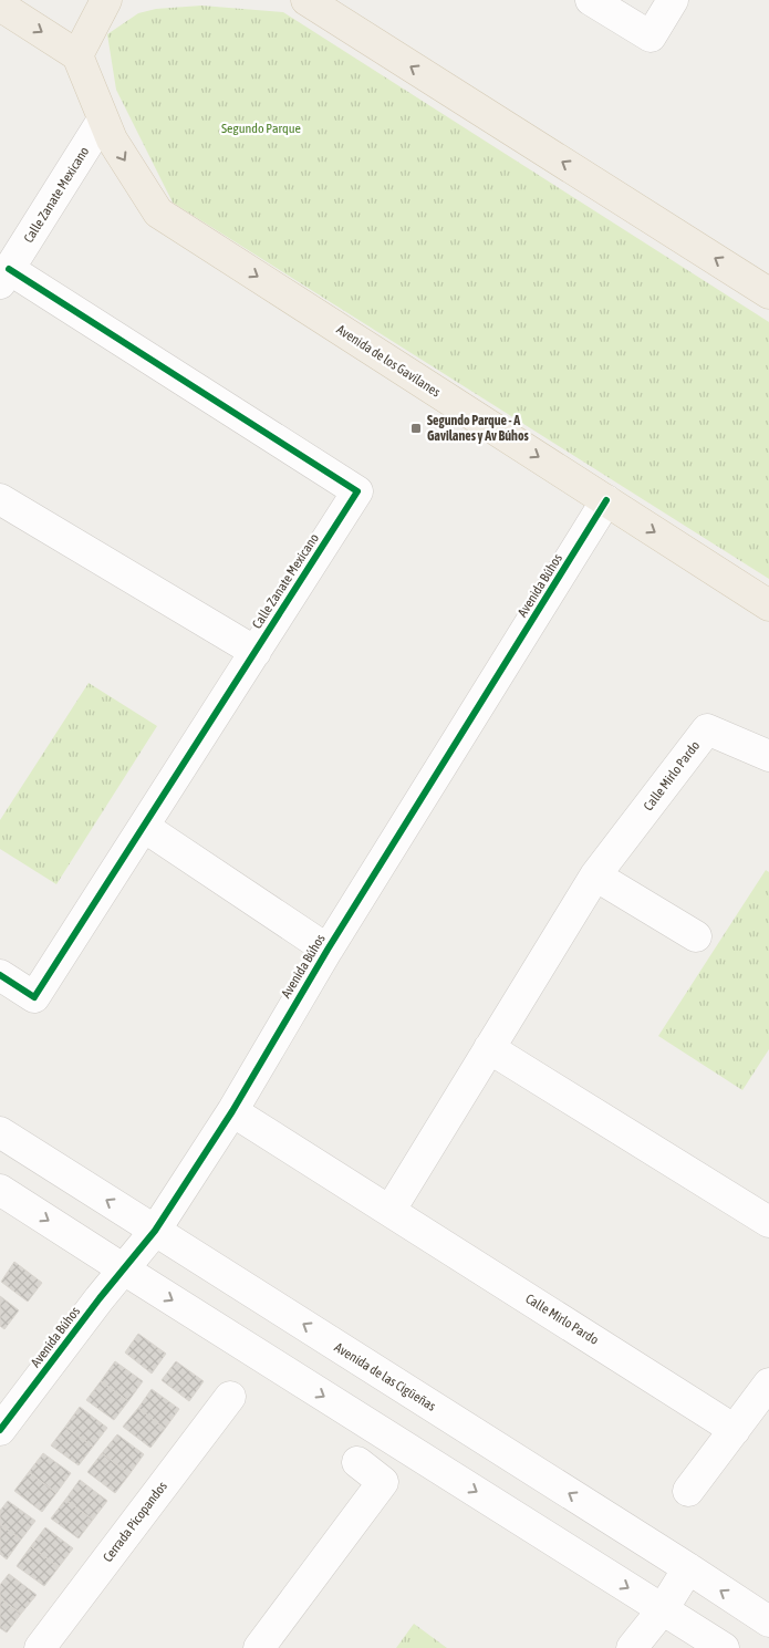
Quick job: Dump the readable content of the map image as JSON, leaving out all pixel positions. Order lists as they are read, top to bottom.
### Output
{
  "streets": {
    "main road": ["Avenida de los Gavilanes"],
    "street": [
      "Calle Zanate Mexicano",
      "Avenida Búhos",
      "Calle Mirlo Pardo",
      "Avenida de las Cigüeñas",
      "Cerrada Picopandos"
    ]
  },
  "crossings": [
    ["Calle Zanate Mexicano", "Avenida de los Gavilanes"],
    ["Avenida de los Gavilanes", "Avenida Búhos"],
    ["Avenida Búhos", "Calle Mirlo Pardo"],
    ["Avenida Búhos", "Avenida de las Cigüeñas"]
  ],
  "parks": ["Segundo Parque"],
  "places": {
    "transit": ["Segundo Parque - A Gavilanes y Av Búhos"]
  }
}
